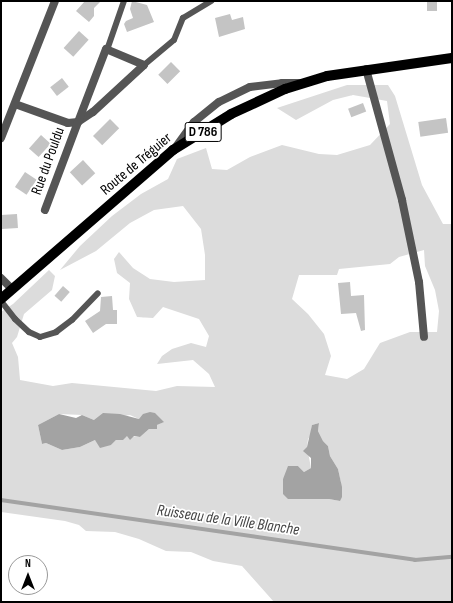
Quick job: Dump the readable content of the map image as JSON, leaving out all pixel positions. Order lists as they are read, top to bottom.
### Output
{
  "streets": {
    "main road": ["D 786", "Route de Tréguier"],
    "street": ["Rue du Pouldu"]
  },
  "water": ["Ruisseau de la Ville Blanche"],
  "north": "top"
}
